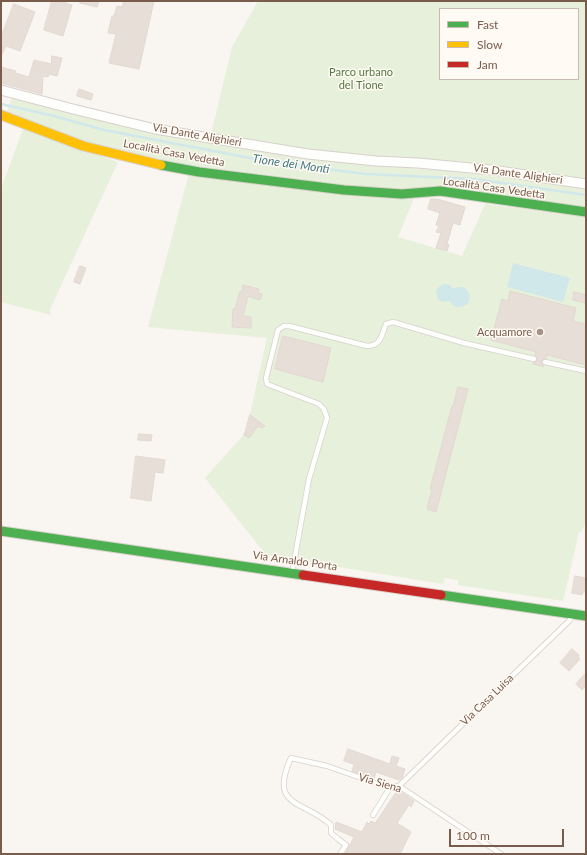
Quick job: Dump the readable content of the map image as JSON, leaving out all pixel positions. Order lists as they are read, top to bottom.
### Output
{
  "streets": {
    "street": ["Via Dante Alighieri", "Località Casa Vedetta", "Via Arnaldo Porta"],
    "lane": ["Via Casa Luisa", "Via Siena"]
  },
  "crossings": [
    ["Via Arnaldo Porta", "Via Casa Luisa"],
    ["Via Casa Luisa", "Via Siena"]
  ],
  "water": ["Tione dei Monti"],
  "parks": ["Parco urbano del Tione"],
  "places": ["Acquamore"],
  "legend": ["Fast", "Slow", "Jam"],
  "scale_bar": "100 m"
}
